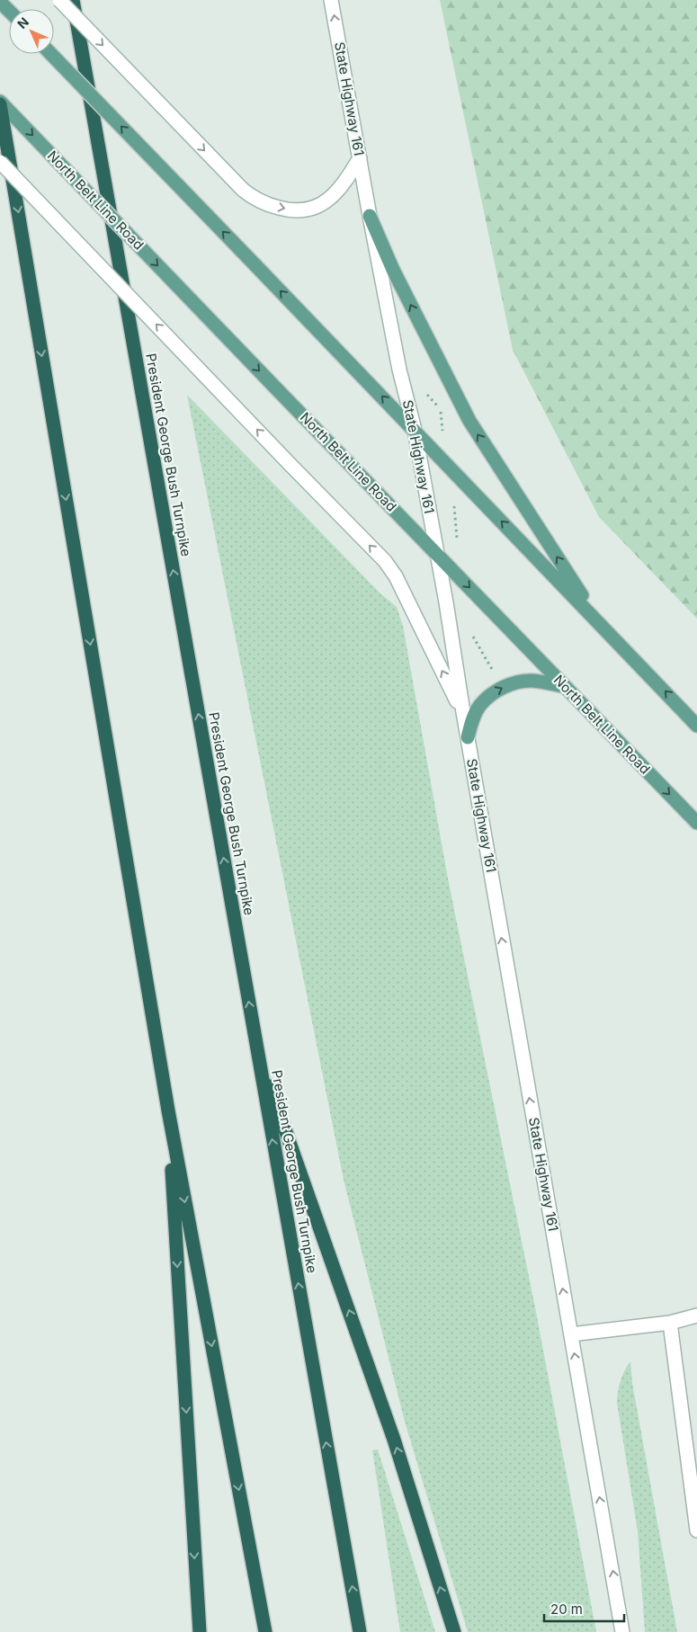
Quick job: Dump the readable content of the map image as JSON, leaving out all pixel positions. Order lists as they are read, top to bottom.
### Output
{
  "streets": {
    "highway": ["President George Bush Turnpike"],
    "main road": ["State Highway 161", "North Belt Line Road"]
  },
  "crossings": [
    ["State Highway 161", "North Belt Line Road"]
  ],
  "one_way": ["State Highway 161"],
  "scale_bar": "20 m",
  "north": "top left"
}
